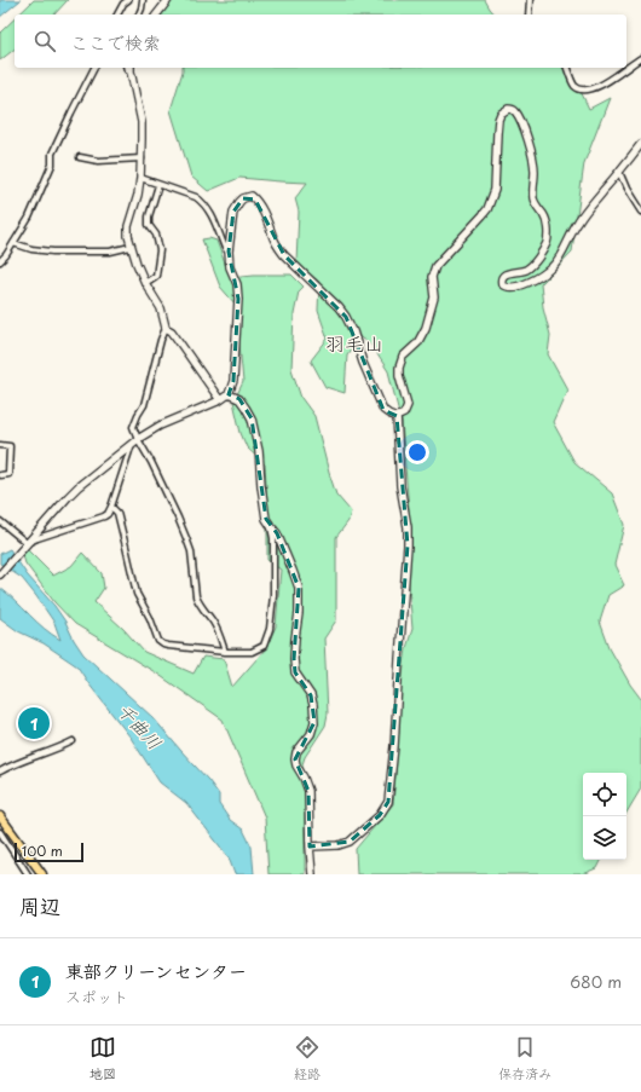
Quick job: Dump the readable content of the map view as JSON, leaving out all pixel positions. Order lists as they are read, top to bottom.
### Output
{
  "districts": ["羽毛山"],
  "water": ["千曲川"],
  "scale_bar": "100 m",
  "page": {
    "search": "ここで検索",
    "pins": "1",
    "scale": "100 m",
    "heading": "周辺",
    "list": [
      {
        "mark": "1",
        "name": "東部クリーンセンター",
        "note": "スポット",
        "value": "680 m"
      }
    ],
    "nav": ["地図", "経路", "保存済み"]
  }
}
